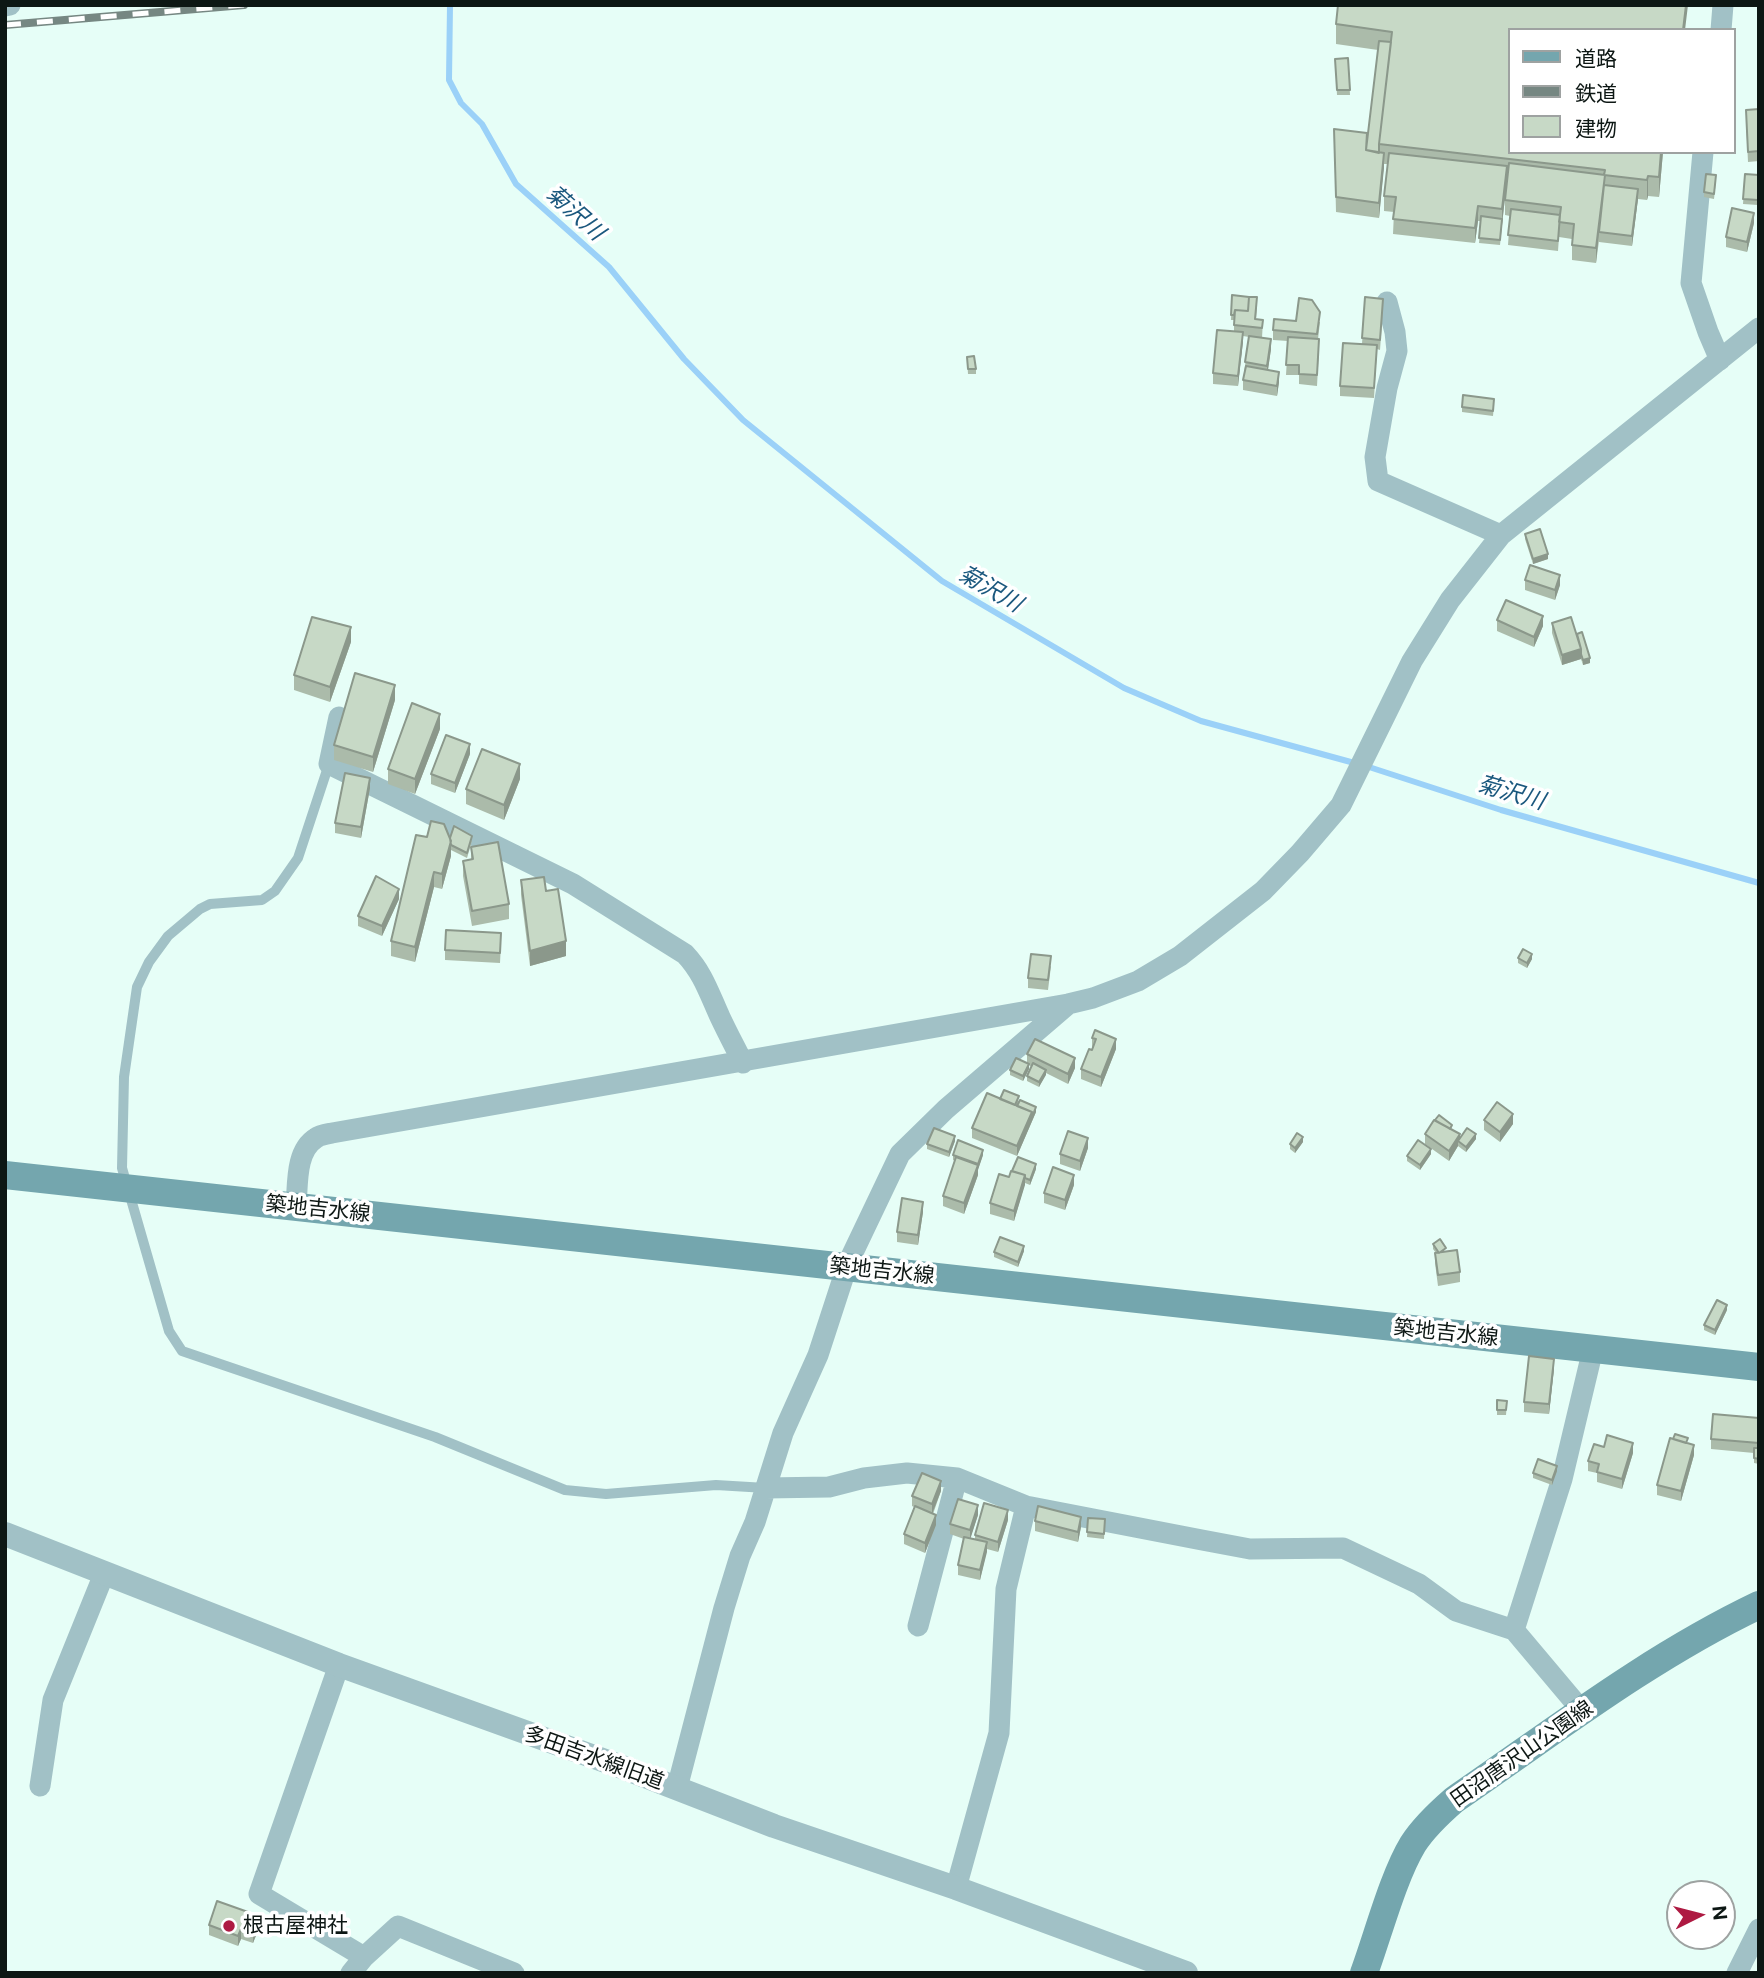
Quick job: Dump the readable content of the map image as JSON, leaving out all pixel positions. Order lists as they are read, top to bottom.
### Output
{
  "streets": {
    "main road": ["築地吉水線", "田沼唐沢山公園線"],
    "street": ["多田吉水線旧道"]
  },
  "water": ["菊沢川"],
  "places": ["根古屋神社"],
  "legend": ["道路", "鉄道", "建物"],
  "north": "right"
}
